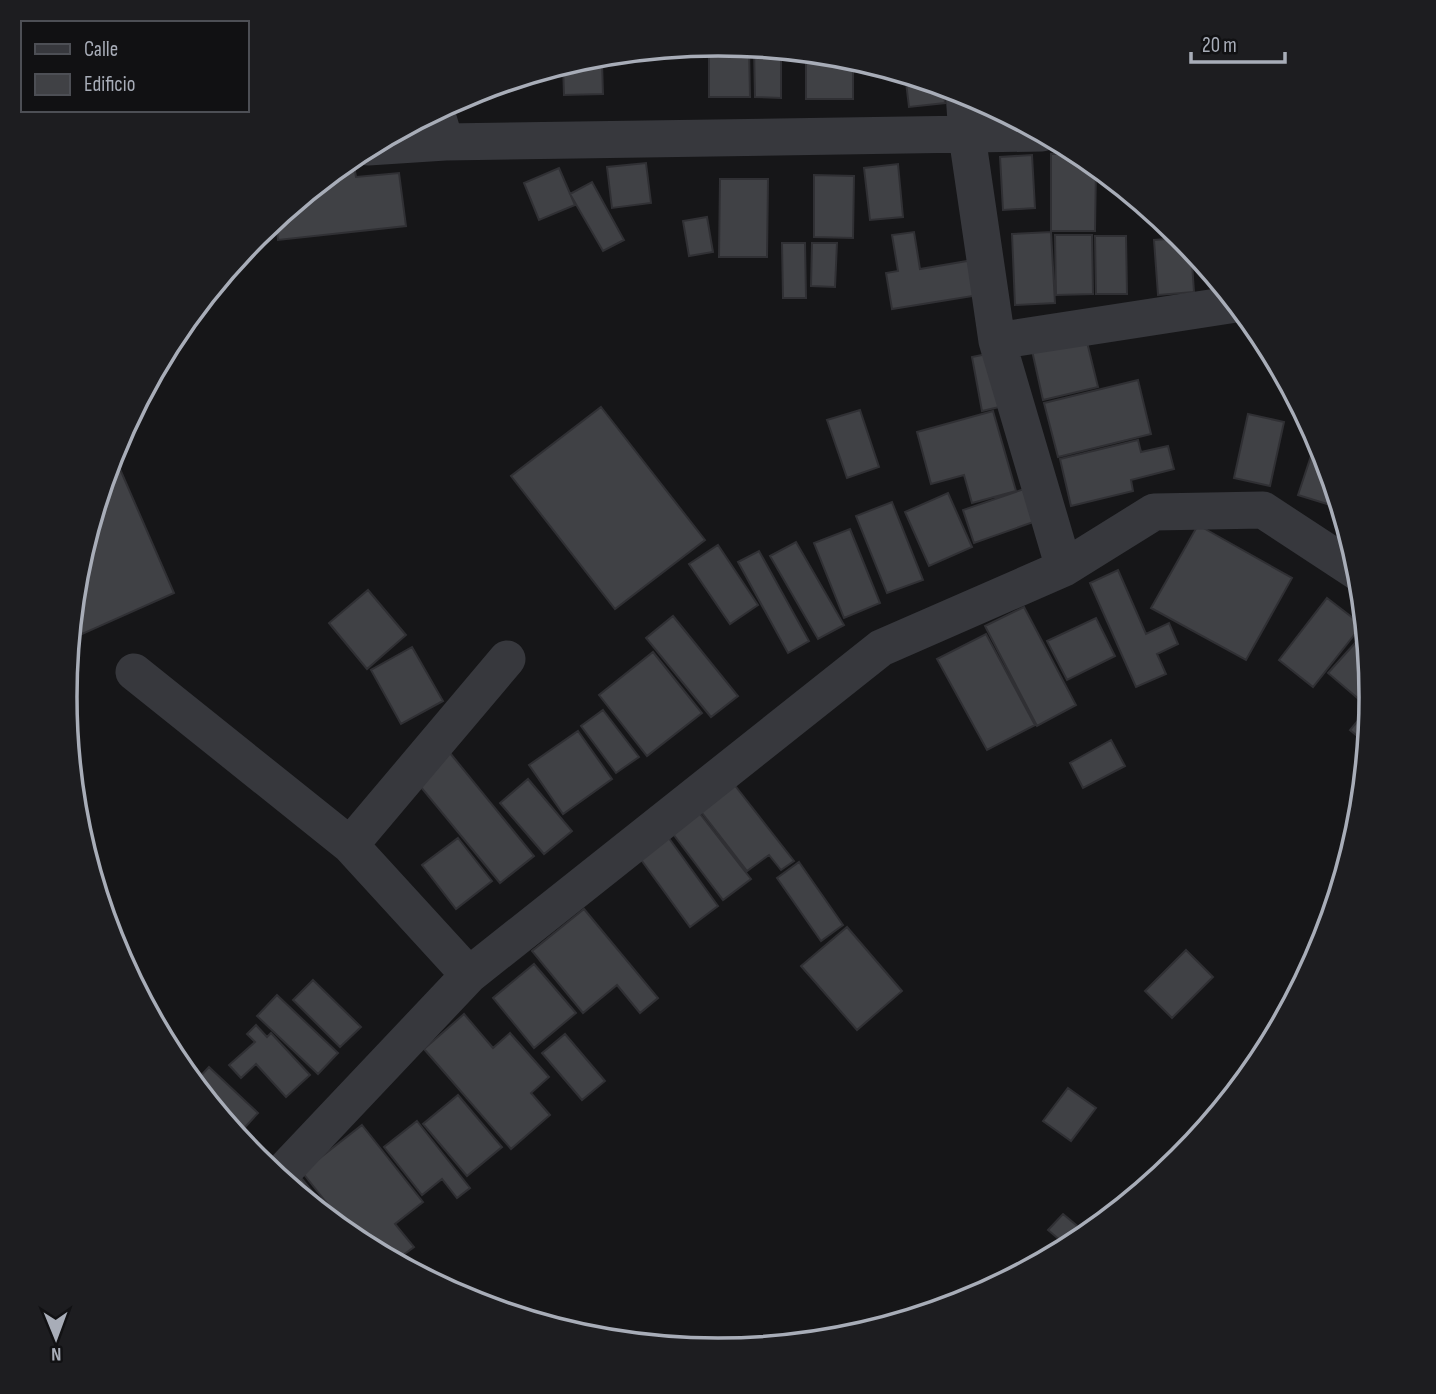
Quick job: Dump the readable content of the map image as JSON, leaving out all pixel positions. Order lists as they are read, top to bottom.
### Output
{
  "legend": ["Calle", "Edificio"],
  "scale_bar": "20 m",
  "north": "bottom"
}
